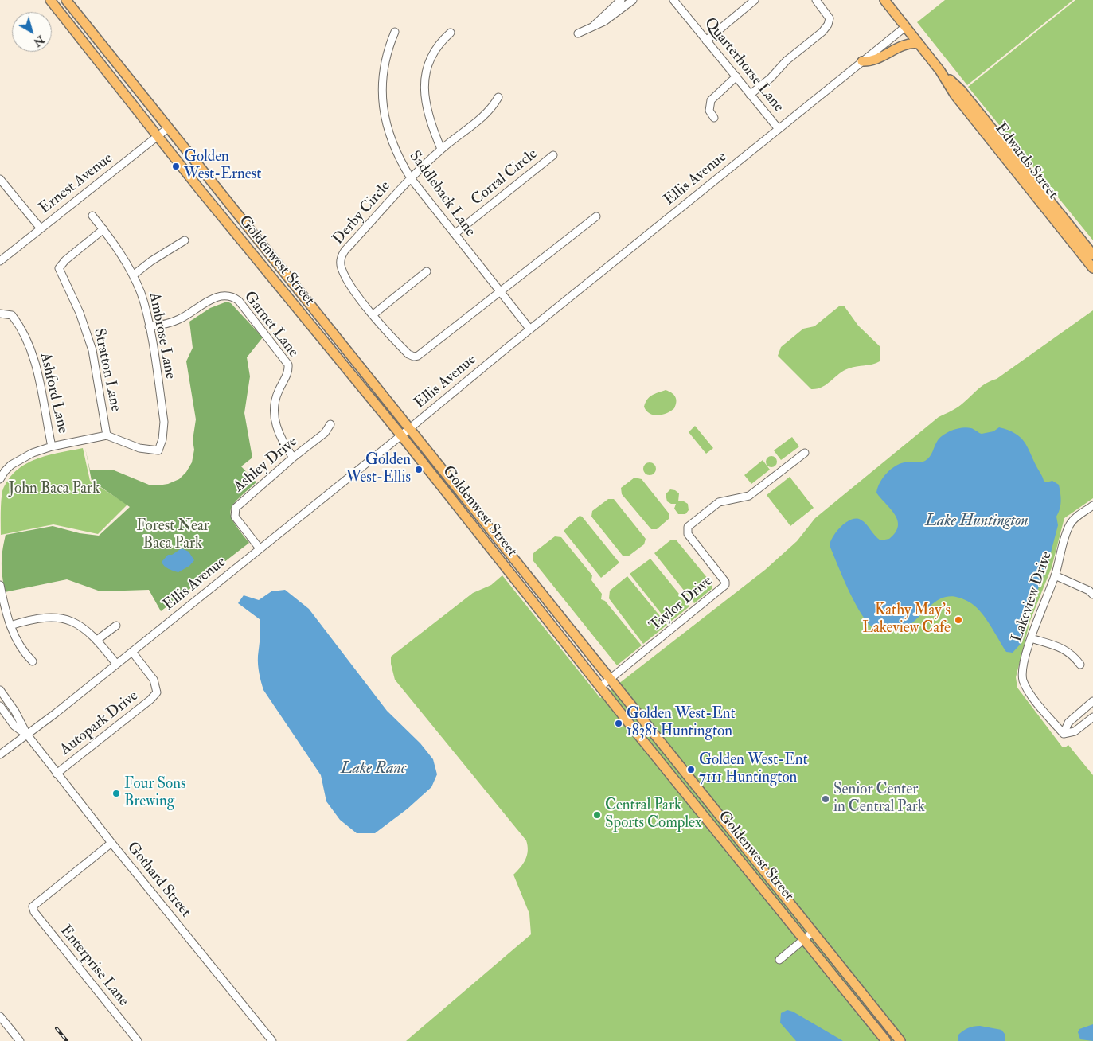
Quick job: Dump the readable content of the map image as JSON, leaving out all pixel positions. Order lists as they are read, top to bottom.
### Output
{
  "streets": {
    "main road": ["Edwards Street", "Goldenwest Street"],
    "street": [
      "Quarterhorse Lane",
      "Corral Circle",
      "Ellis Avenue",
      "Ernest Avenue",
      "Saddleback Lane",
      "Derby Circle",
      "Garnet Lane",
      "Ambrose Lane",
      "Stratton Lane",
      "Ashford Lane",
      "Ashley Drive",
      "Lakeview Drive",
      "Taylor Drive",
      "Autopark Drive",
      "Gothard Street",
      "Enterprise Lane"
    ]
  },
  "crossings": [
    ["Quarterhorse Lane", "Ellis Avenue"],
    ["Edwards Street", "Ellis Avenue"],
    ["Corral Circle", "Saddleback Lane"],
    ["Ellis Avenue", "Saddleback Lane"],
    ["Ellis Avenue", "Goldenwest Street"],
    ["Ellis Avenue", "Ashley Drive"],
    ["Ellis Avenue", "Autopark Drive"],
    ["Ellis Avenue", "Gothard Street"],
    ["Ernest Avenue", "Goldenwest Street"],
    ["Saddleback Lane", "Derby Circle"],
    ["Goldenwest Street", "Taylor Drive"],
    ["Garnet Lane", "Ambrose Lane"],
    ["Garnet Lane", "Ashley Drive"],
    ["Ambrose Lane", "Stratton Lane"],
    ["Autopark Drive", "Gothard Street"],
    ["Gothard Street", "Enterprise Lane"]
  ],
  "water": ["Lake Huntington", "Lake Ranc"],
  "parks": ["John Baca Park", "Forest Near Baca Park"],
  "places": [
    "Golden West-Ernest",
    "Golden West-Ellis",
    "Kathy May’s Lakeview Cafe",
    "Golden West-Ent 18381 Huntington",
    "Golden West-Ent 7111 Huntington",
    "Four Sons Brewing",
    "Senior Center in Central Park",
    "Central Park Sports Complex"
  ],
  "north": "bottom right"
}
